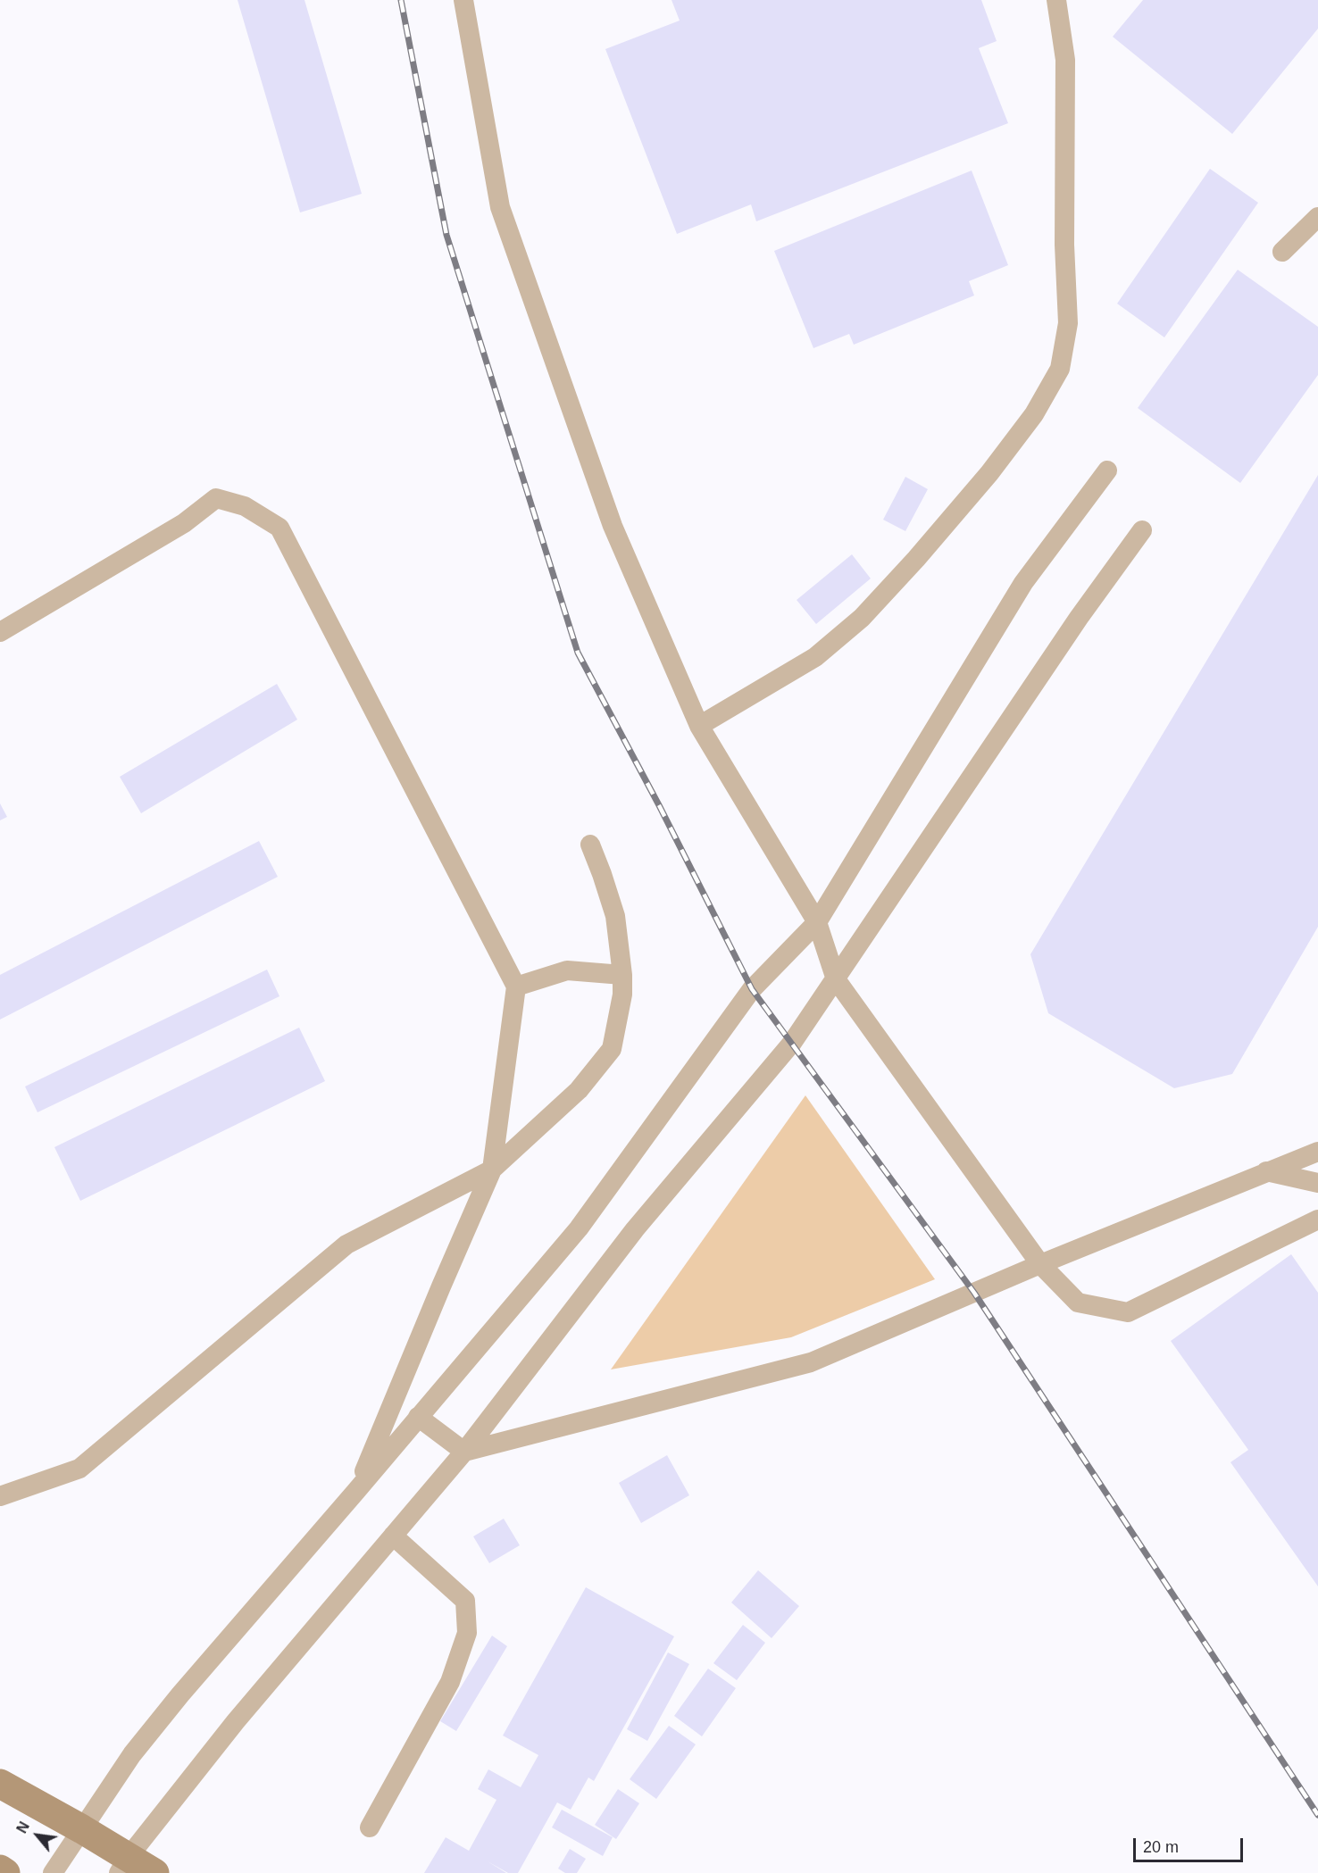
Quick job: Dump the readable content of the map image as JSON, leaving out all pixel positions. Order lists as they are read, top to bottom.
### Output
{
  "scale_bar": "20 m",
  "north": "top left"
}
